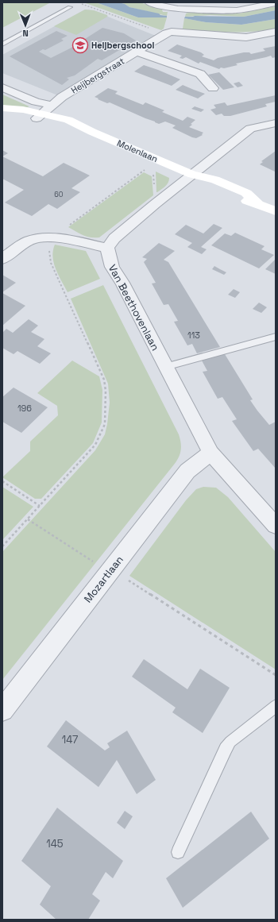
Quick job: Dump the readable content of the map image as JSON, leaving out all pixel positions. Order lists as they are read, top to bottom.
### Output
{
  "streets": {
    "main road": ["Molenlaan"],
    "street": ["Heijbergstraat", "Van Beethovenlaan", "Mozartlaan"]
  },
  "crossings": [
    ["Heijbergstraat", "Molenlaan"],
    ["Van Beethovenlaan", "Mozartlaan"]
  ],
  "places": {
    "school or university": ["Heijbergschool"]
  },
  "house_numbers": [
    "60",
    "113",
    "196",
    "147",
    "145"
  ],
  "north": "bottom"
}
